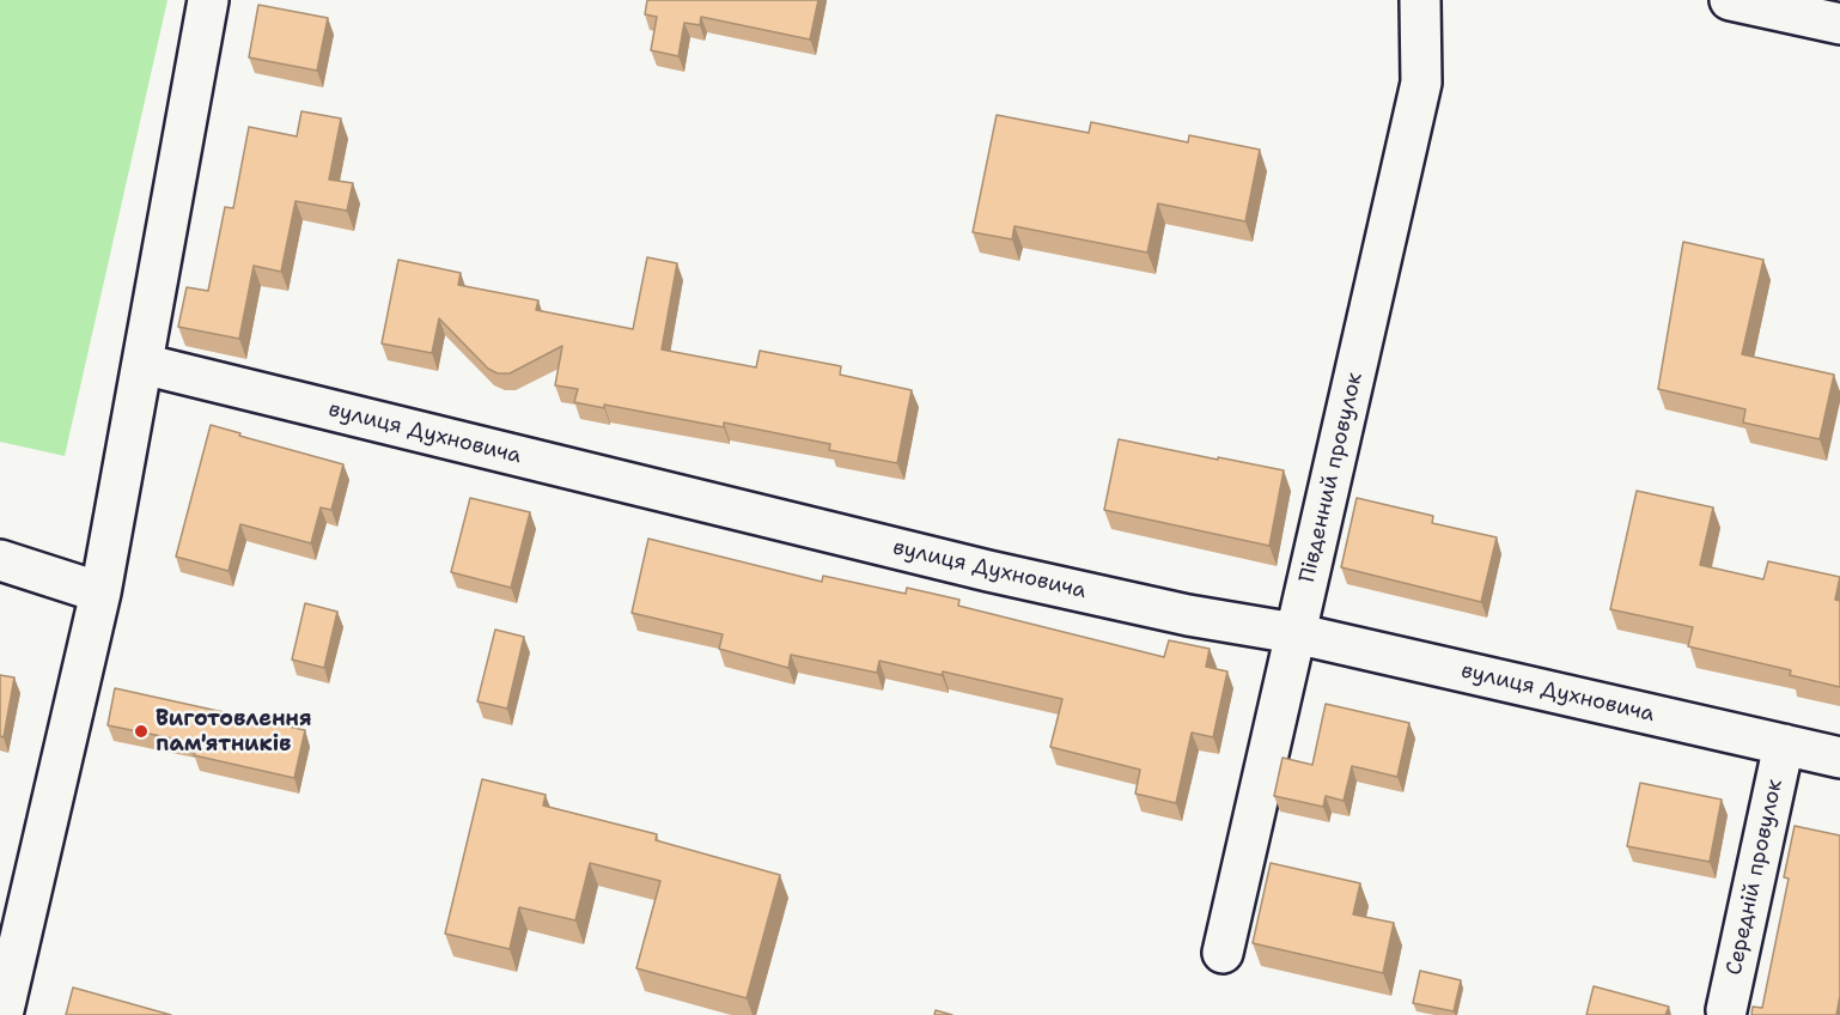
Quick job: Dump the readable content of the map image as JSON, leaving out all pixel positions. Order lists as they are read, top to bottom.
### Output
{
  "streets": {
    "street": ["вулиця Духновича", "Південний провулок", "Середній провулок"]
  },
  "crossings": [
    ["вулиця Духновича", "Південний провулок"],
    ["вулиця Духновича", "Середній провулок"]
  ],
  "places": ["Виготовлення пам'ятників"]
}
